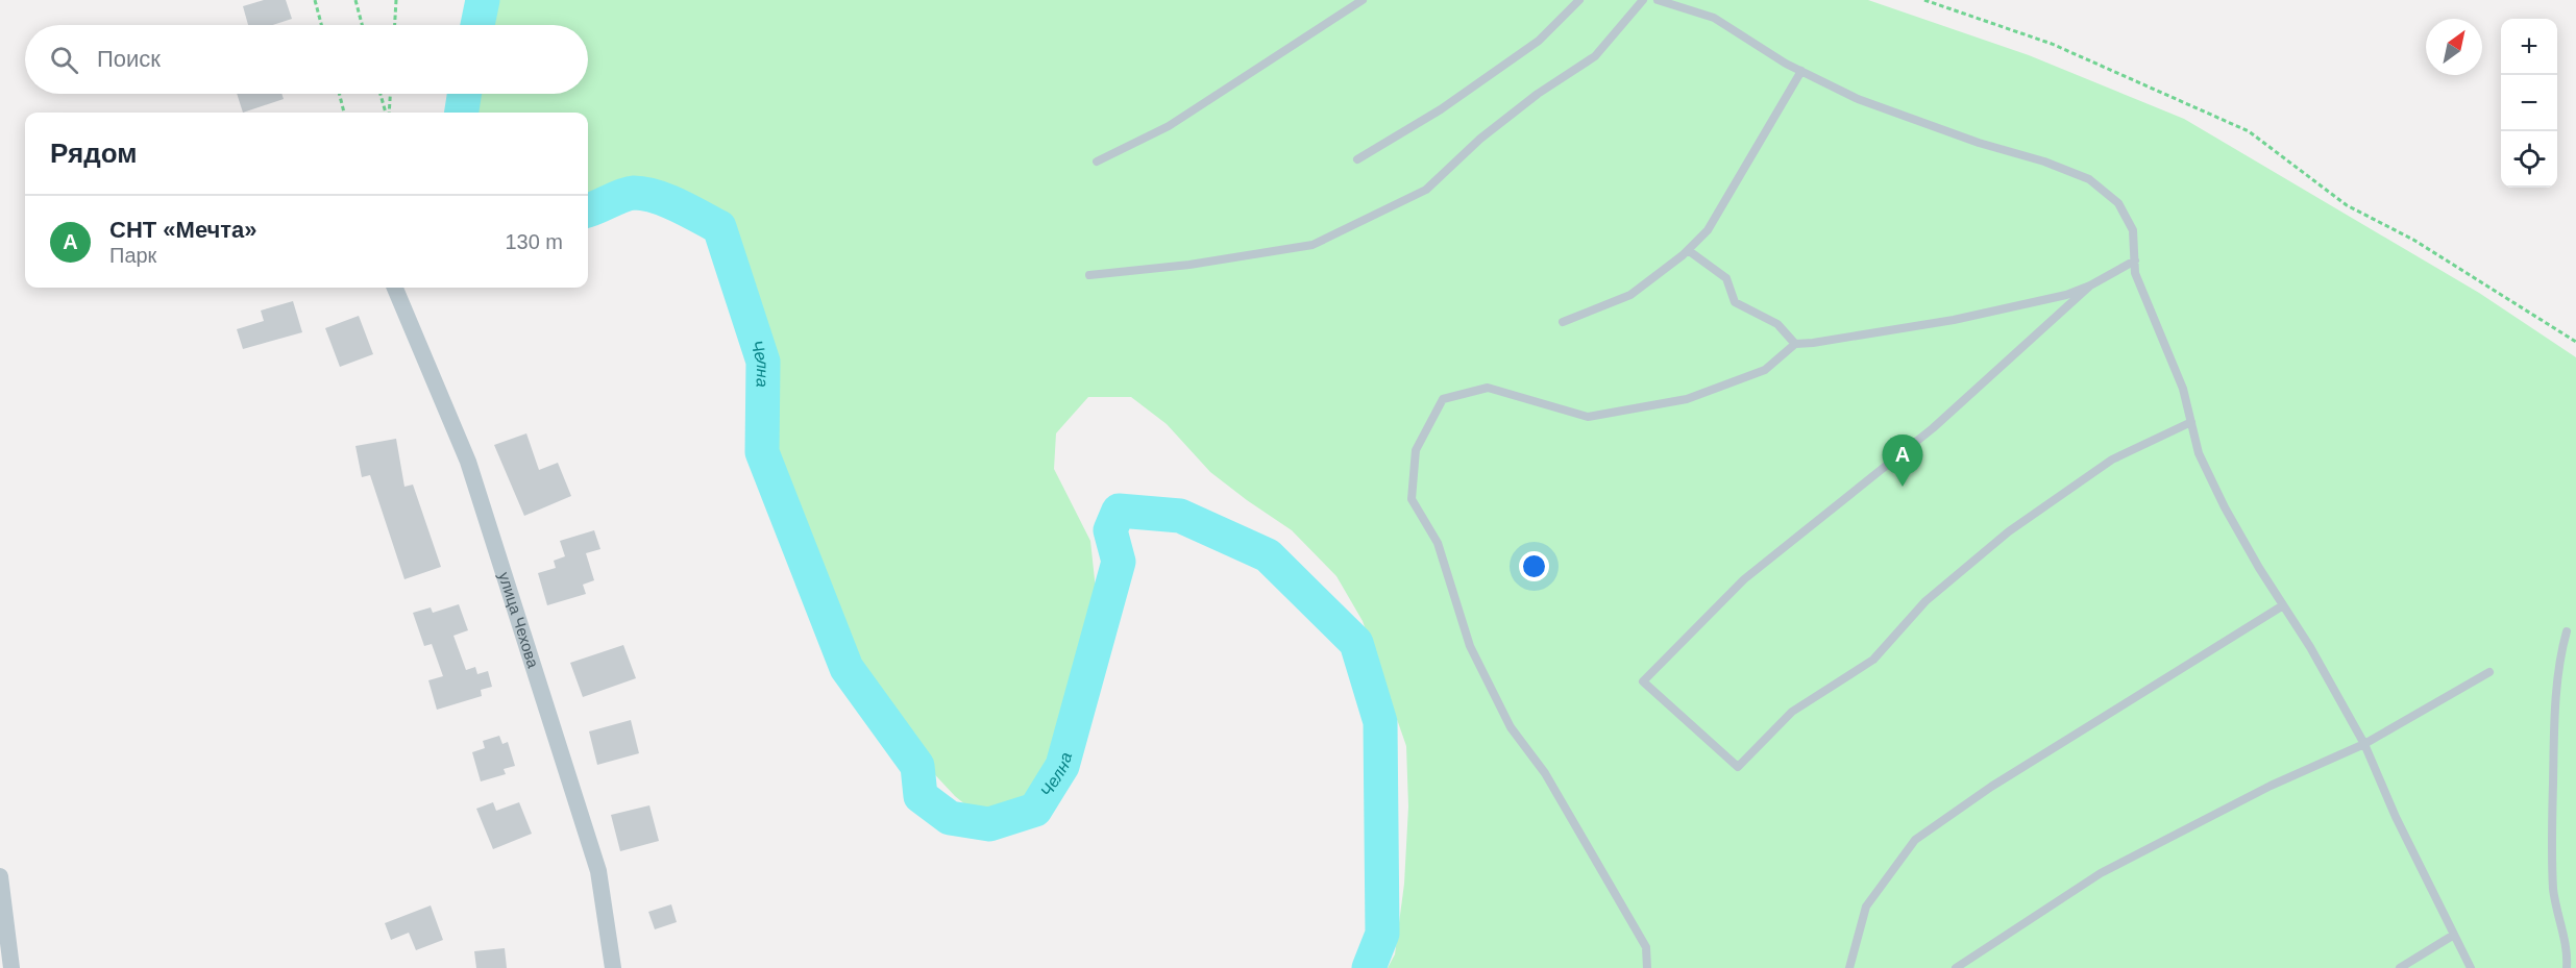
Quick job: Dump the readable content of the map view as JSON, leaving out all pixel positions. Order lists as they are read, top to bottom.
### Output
{
  "streets": {
    "street": ["улица Чехова"]
  },
  "water": ["Челна"],
  "north": "top right",
  "page": {
    "map_buttons": ["+", "−"],
    "search": "Поиск",
    "heading": "Рядом",
    "list": [
      {
        "mark": "A",
        "name": "СНТ «Мечта»",
        "note": "Парк",
        "value": "130 m"
      }
    ],
    "pins": "A"
  }
}
